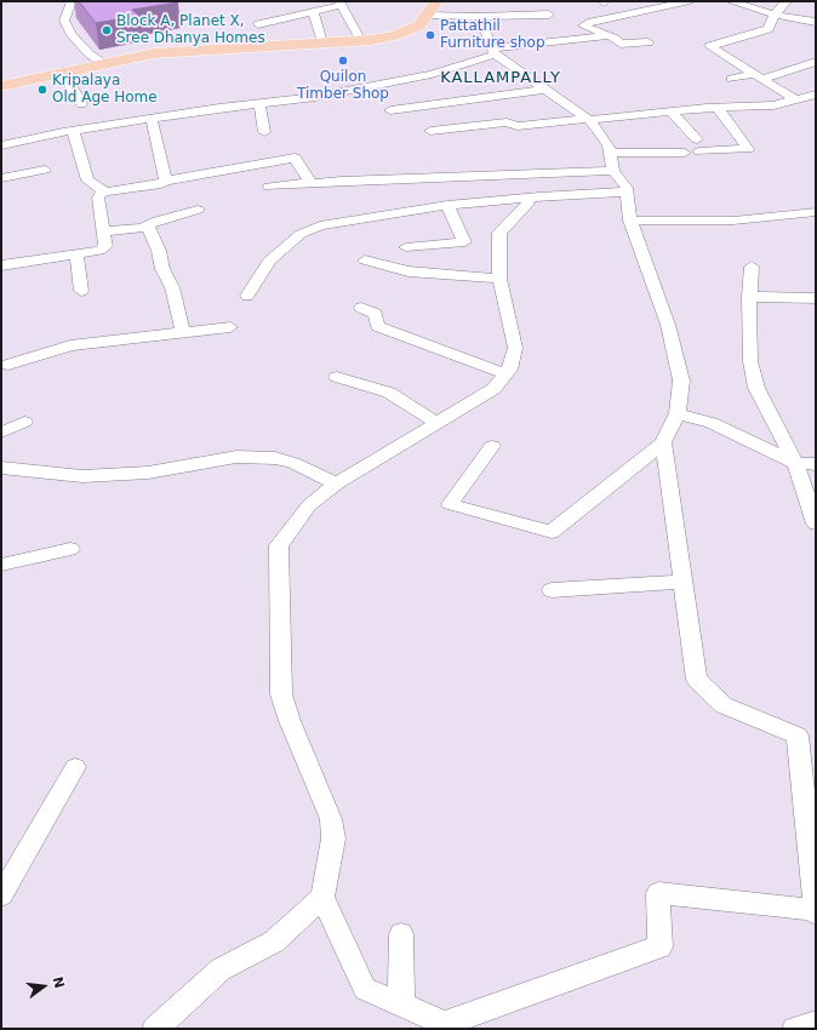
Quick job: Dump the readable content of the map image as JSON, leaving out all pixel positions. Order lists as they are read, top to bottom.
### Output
{
  "districts": ["KALLAMPALLY"],
  "places": [
    "Block A, Planet X, Sree Dhanya Homes",
    "Pattathil Furniture shop",
    "Quilon Timber Shop",
    "Kripalaya Old Age Home"
  ],
  "north": "right"
}
